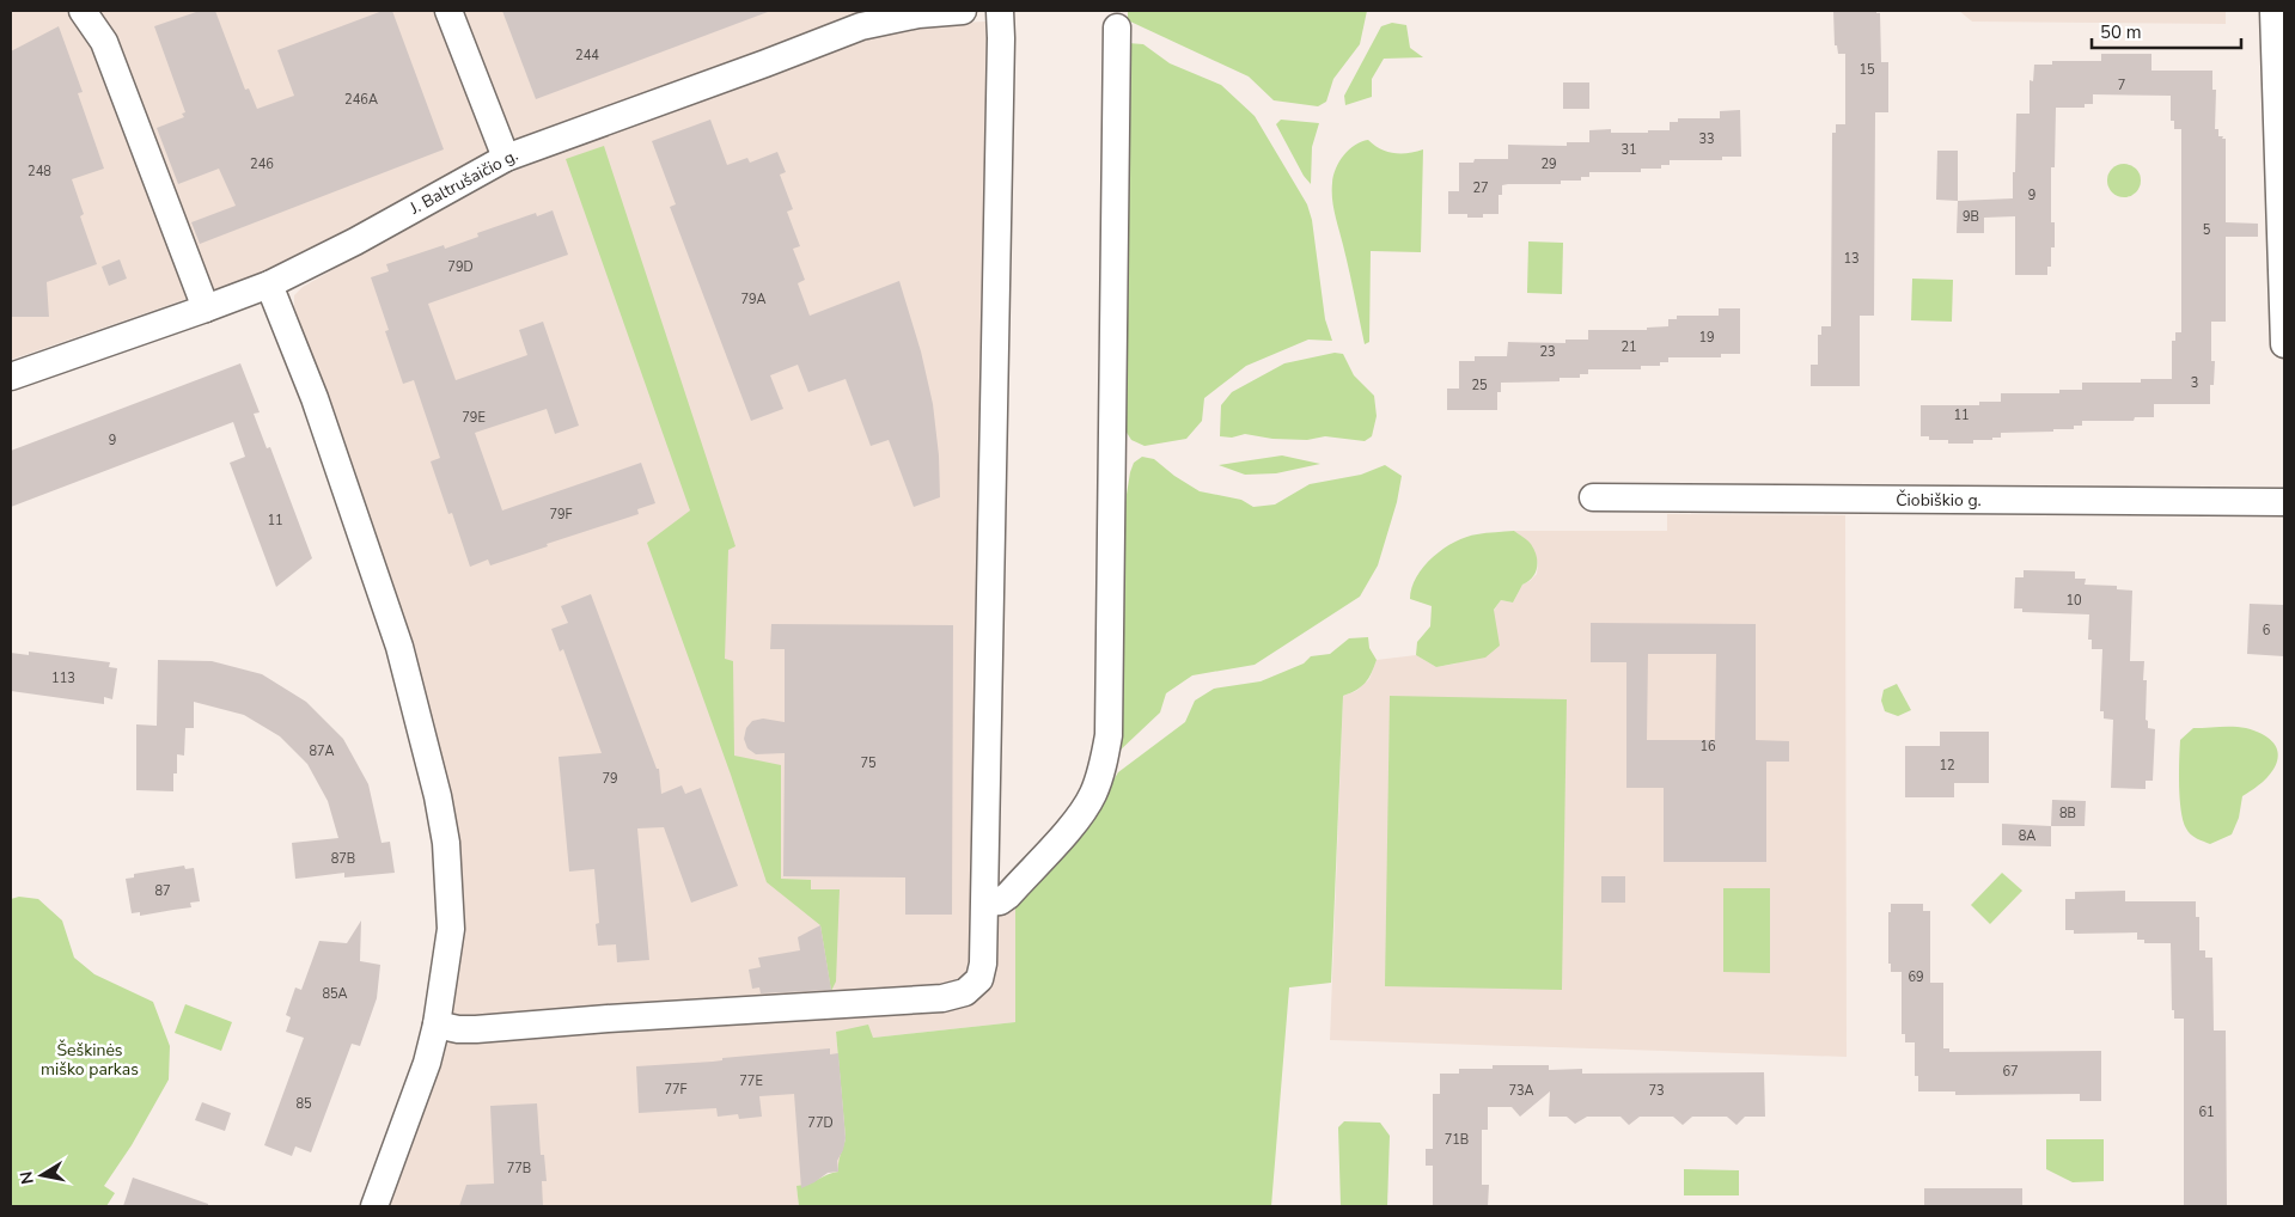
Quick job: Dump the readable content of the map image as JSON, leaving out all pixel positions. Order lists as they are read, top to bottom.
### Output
{
  "streets": {
    "street": ["J. Baltrušaičio g.", "Čiobiškio g."]
  },
  "parks": ["Šeškinės miško parkas"],
  "house_numbers": [
    "244",
    "15",
    "7",
    "246A",
    "33",
    "31",
    "246",
    "29",
    "248",
    "27",
    "9",
    "9B",
    "5",
    "13",
    "79D",
    "79A",
    "19",
    "21",
    "23",
    "3",
    "25",
    "11",
    "79E",
    "9",
    "79F",
    "11",
    "10",
    "6",
    "113",
    "16",
    "87A",
    "75",
    "12",
    "79",
    "8B",
    "8A",
    "87B",
    "87",
    "69",
    "85A",
    "67",
    "77E",
    "77F",
    "73A",
    "73",
    "85",
    "61",
    "77D",
    "71B",
    "77B"
  ],
  "scale_bar": "50 m",
  "north": "left"
}
